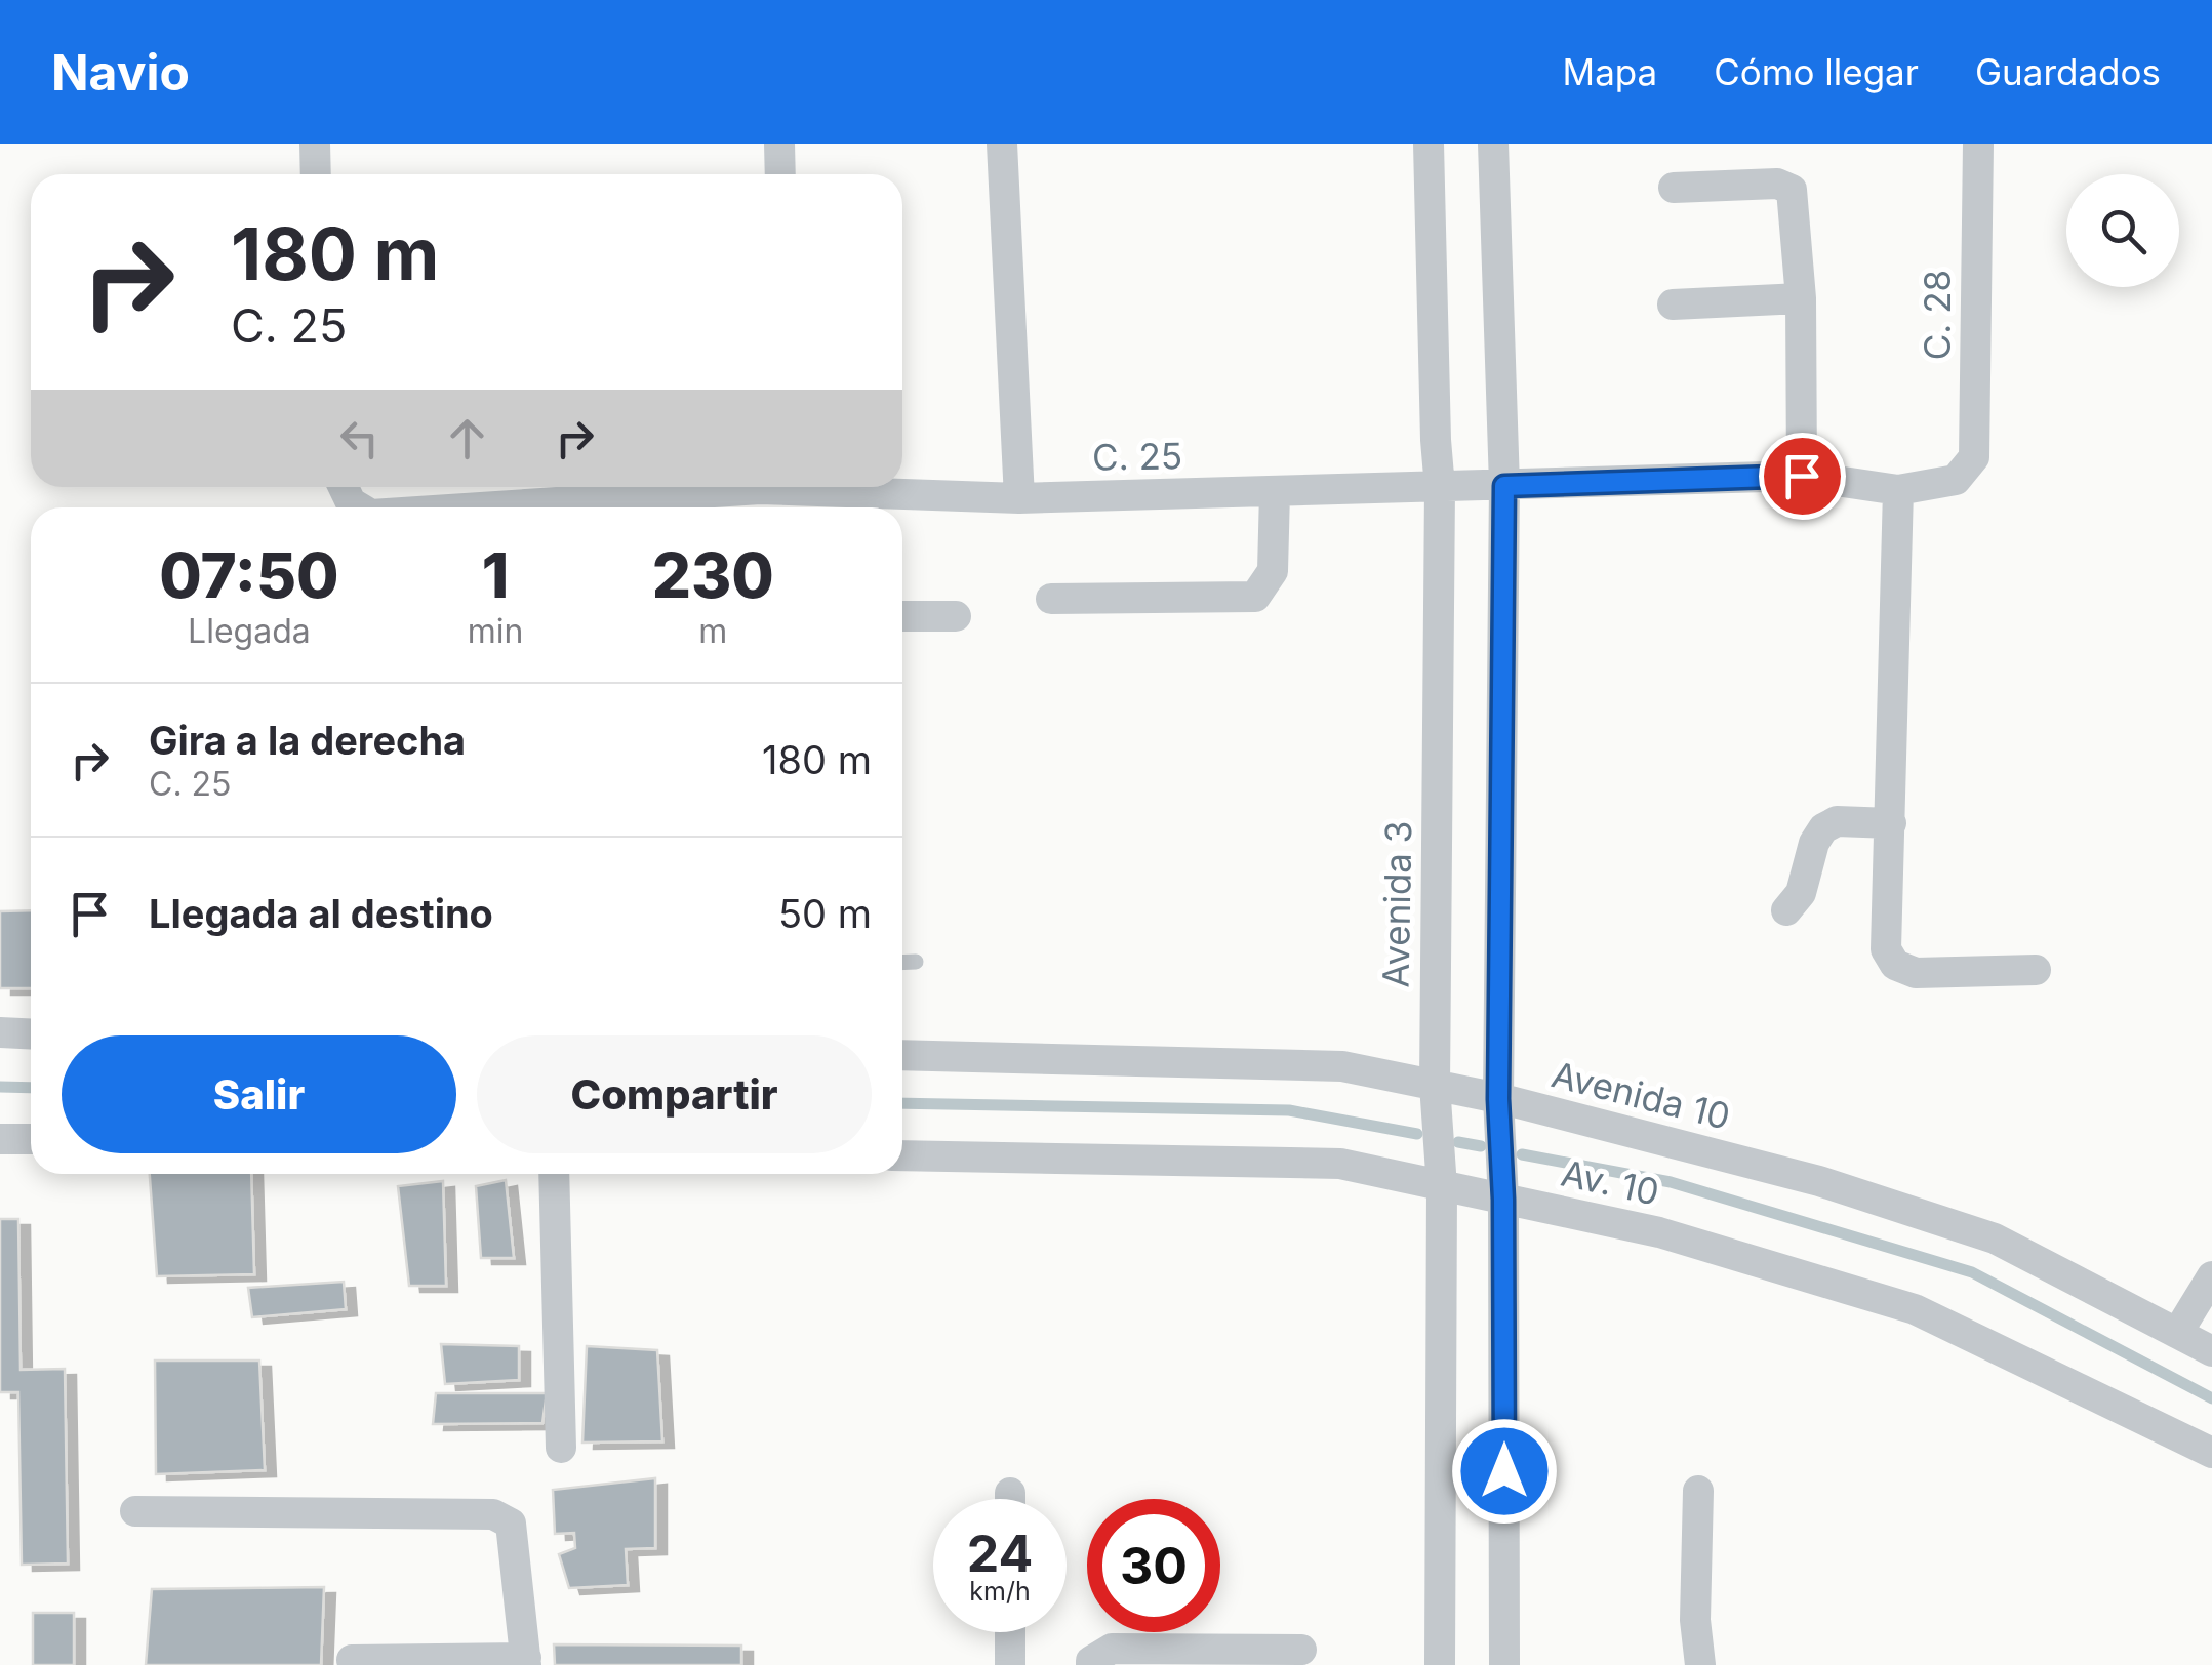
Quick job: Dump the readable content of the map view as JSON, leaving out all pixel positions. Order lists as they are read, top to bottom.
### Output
{
  "streets": {
    "street": [
      "C. 28",
      "C. 25",
      "Avenida 3",
      "Avenida 10",
      "Av. 10"
    ]
  },
  "crossings": [
    ["C. 28", "C. 25"],
    ["C. 25", "Avenida 3"],
    ["Avenida 3", "Avenida 10"],
    ["Avenida 3", "Av. 10"]
  ],
  "page": {
    "header": "Navio",
    "nav": ["Mapa", "Cómo llegar", "Guardados"],
    "turn": ["180 m", "C. 25"],
    "eta": [
      "07:50",
      "Llegada",
      "1",
      "min",
      "230",
      "m"
    ],
    "list": [
      {
        "name": "Gira a la derecha",
        "note": "C. 25",
        "value": "180 m"
      },
      {
        "name": "Llegada al destino",
        "value": "50 m"
      }
    ],
    "buttons": ["Salir", "Compartir"],
    "speed": "24 km/h",
    "limit": "30"
  }
}
